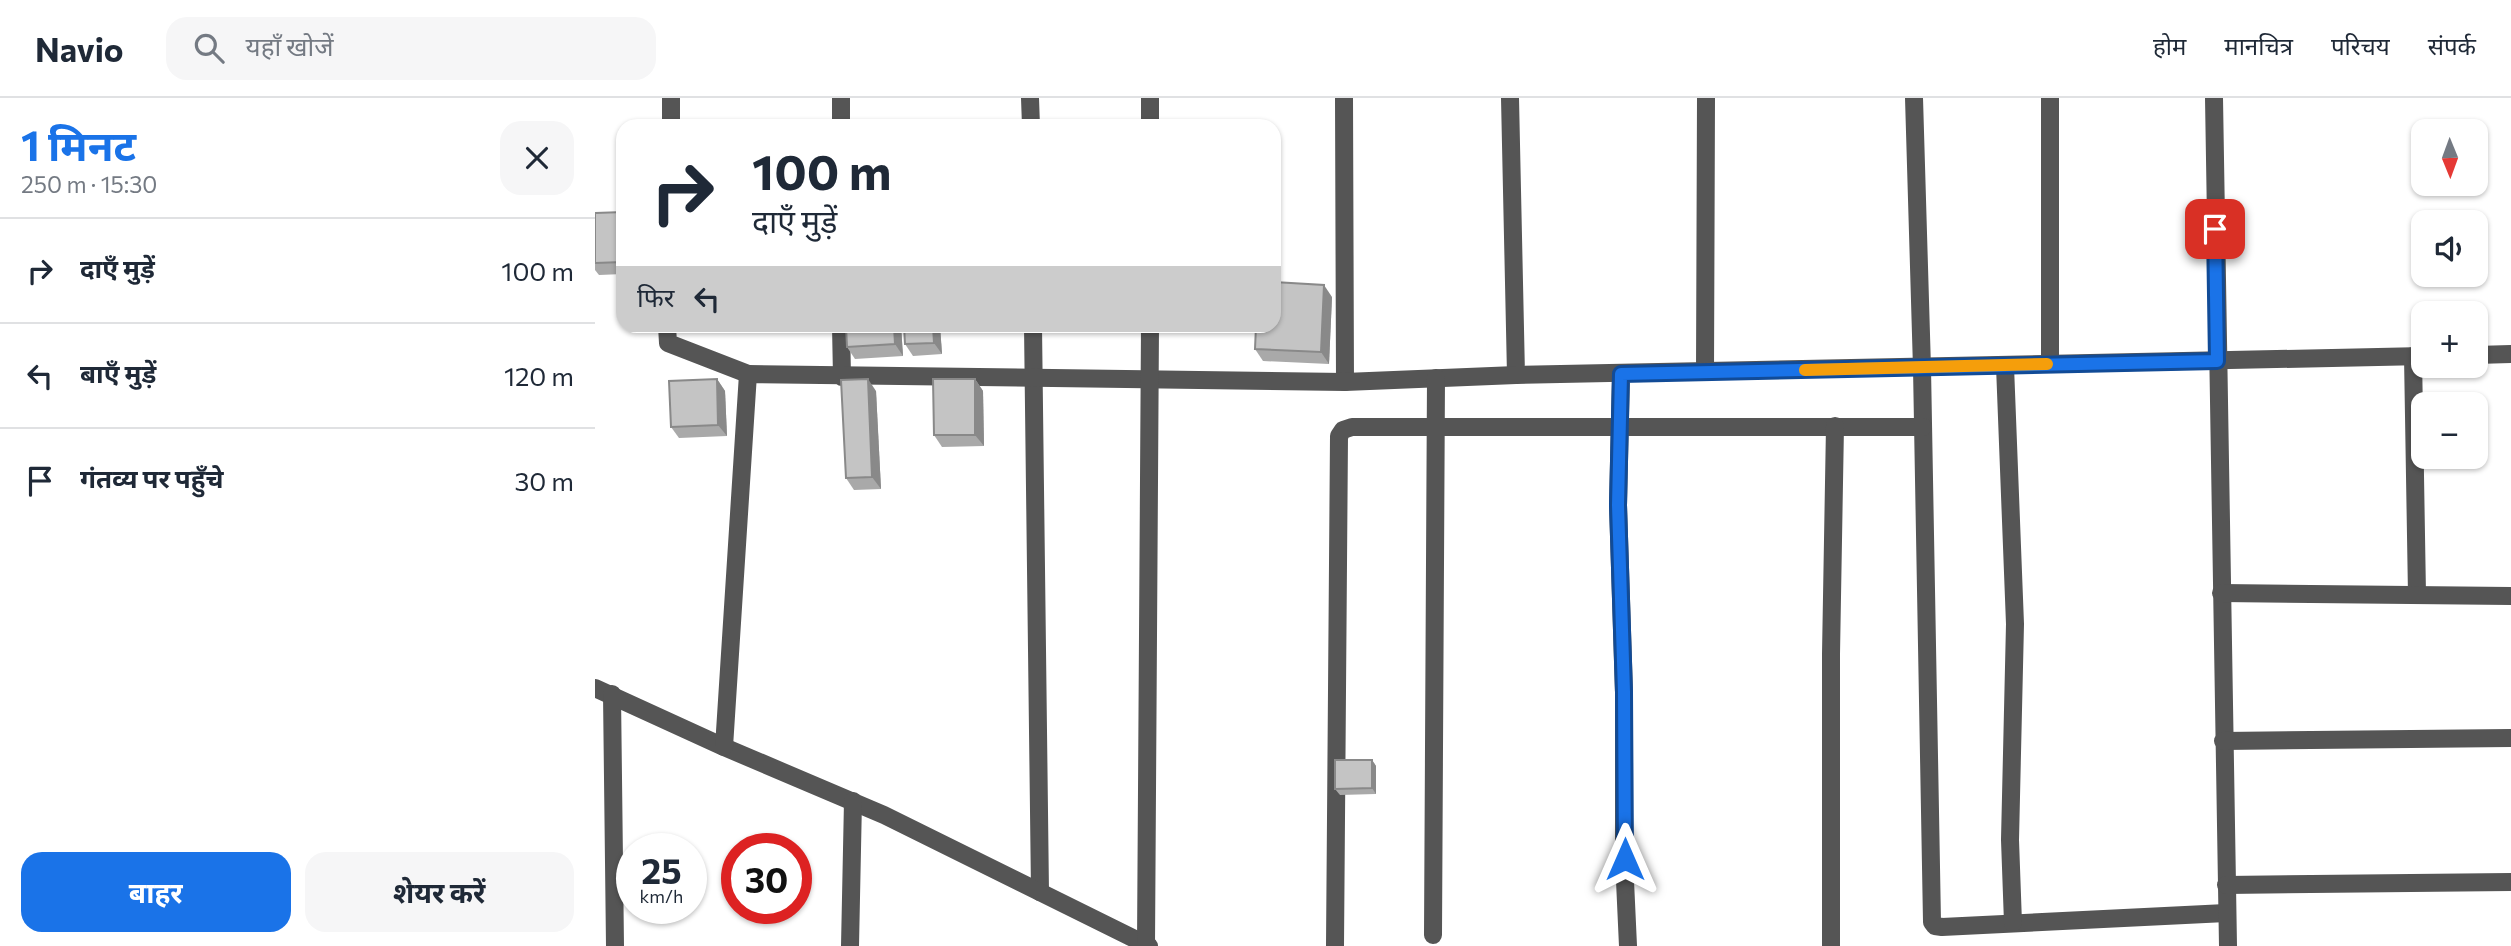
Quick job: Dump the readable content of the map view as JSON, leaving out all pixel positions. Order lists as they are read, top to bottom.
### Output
{
  "north": "bottom",
  "page": {
    "header": "Navio",
    "search": "यहाँ खोजें",
    "nav": [
      "होम",
      "मानचित्र",
      "परिचय",
      "संपर्क"
    ],
    "heading": ["1 मिनट", "250 m · 15:30"],
    "map_buttons": ["+", "−"],
    "turn": ["100 m", "दाएँ मुड़ें"],
    "list": [
      {
        "name": "दाएँ मुड़ें",
        "value": "100 m"
      },
      {
        "name": "बाएँ मुड़ें",
        "value": "120 m"
      },
      {
        "name": "गंतव्य पर पहुँचे",
        "value": "30 m"
      }
    ],
    "then": "फिर",
    "speed": "25 km/h",
    "limit": "30",
    "buttons": ["बाहर", "शेयर करें"]
  }
}
